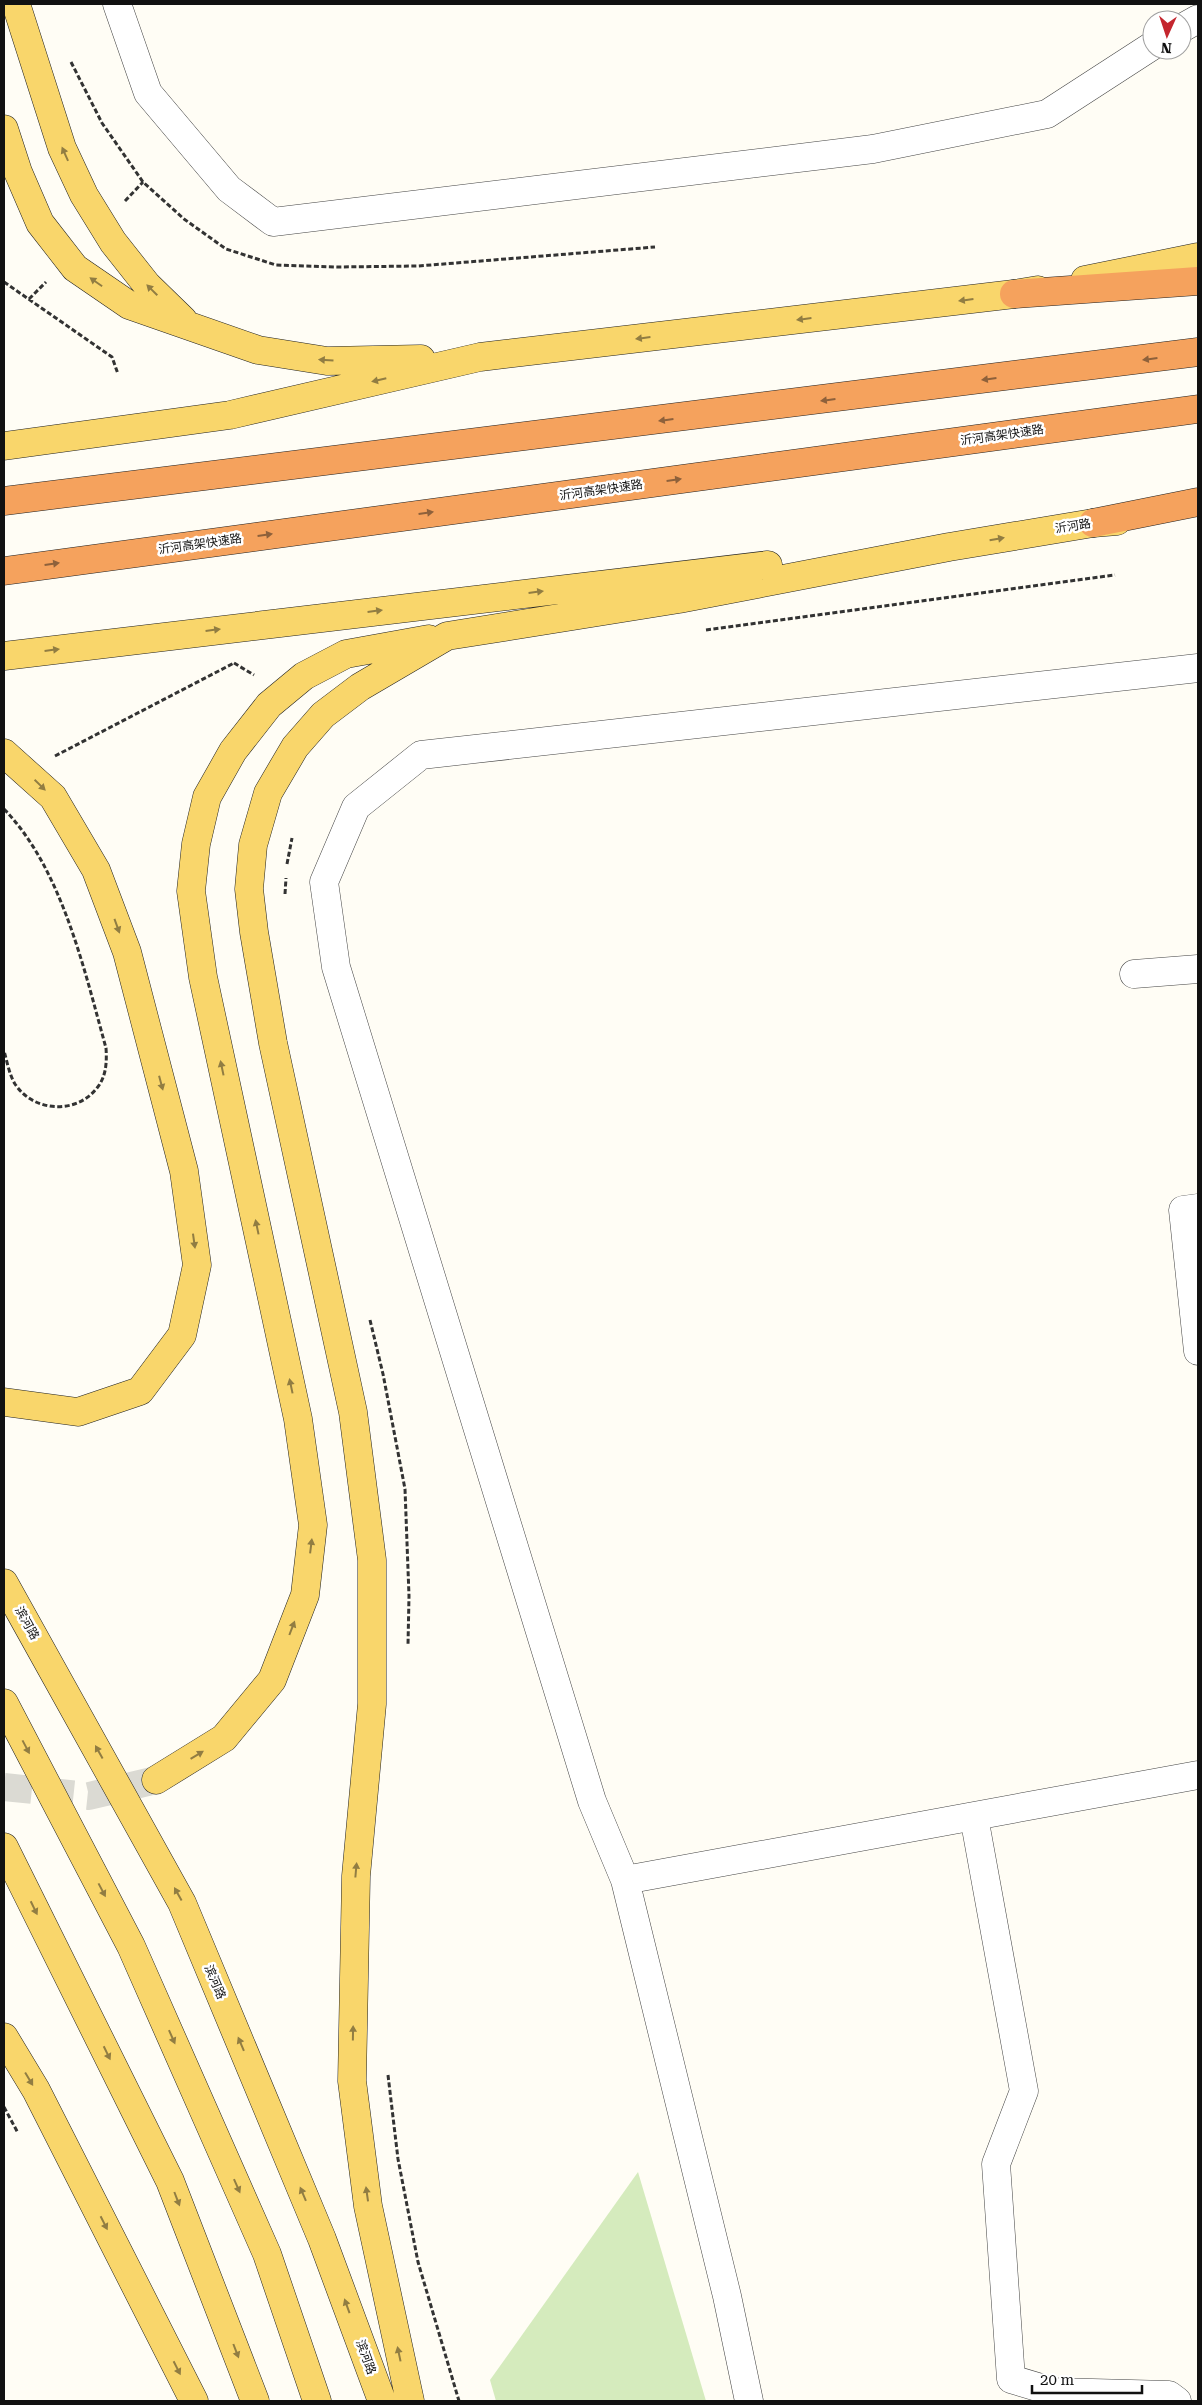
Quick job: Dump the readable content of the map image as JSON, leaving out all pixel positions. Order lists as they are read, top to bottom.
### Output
{
  "streets": {
    "highway": ["沂河高架快速路"],
    "main road": ["沂河路", "滨河路"]
  },
  "scale_bar": "20 m",
  "north": "bottom"
}
